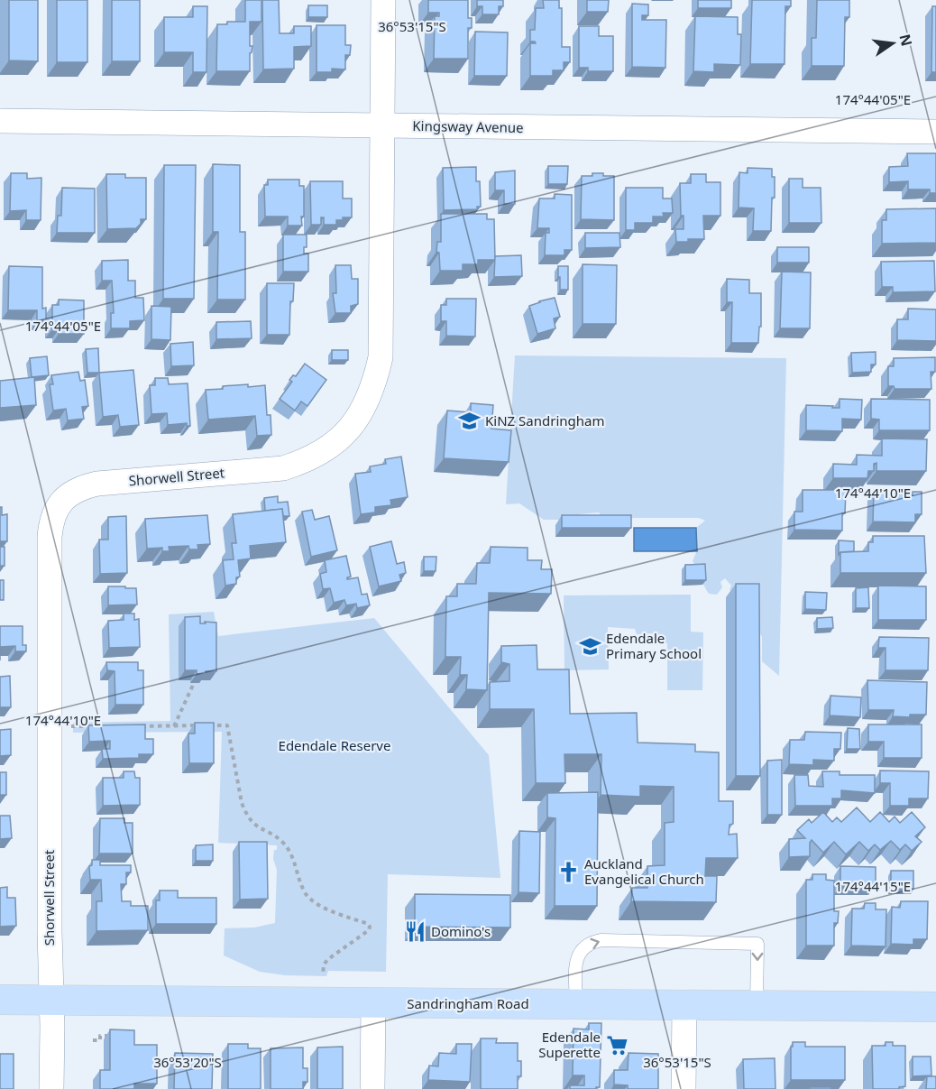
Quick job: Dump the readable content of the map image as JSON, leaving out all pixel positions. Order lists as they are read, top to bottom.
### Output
{
  "streets": {
    "main road": ["Sandringham Road"],
    "street": ["Kingsway Avenue", "Shorwell Street"]
  },
  "crossings": [
    ["Kingsway Avenue", "Shorwell Street"],
    ["Shorwell Street", "Sandringham Road"]
  ],
  "parks": ["Edendale Reserve"],
  "places": {
    "school or university": ["KiNZ Sandringham", "Edendale Primary School"],
    "church": ["Auckland Evangelical Church"],
    "restaurant": ["Domino's"],
    "supermarket": ["Edendale Superette"]
  },
  "north": "right",
  "coordinates": [
    "36°53'15\"S",
    "174°44'05\"E",
    "174°44'10\"E",
    "174°44'15\"E",
    "36°53'20\"S"
  ]
}
